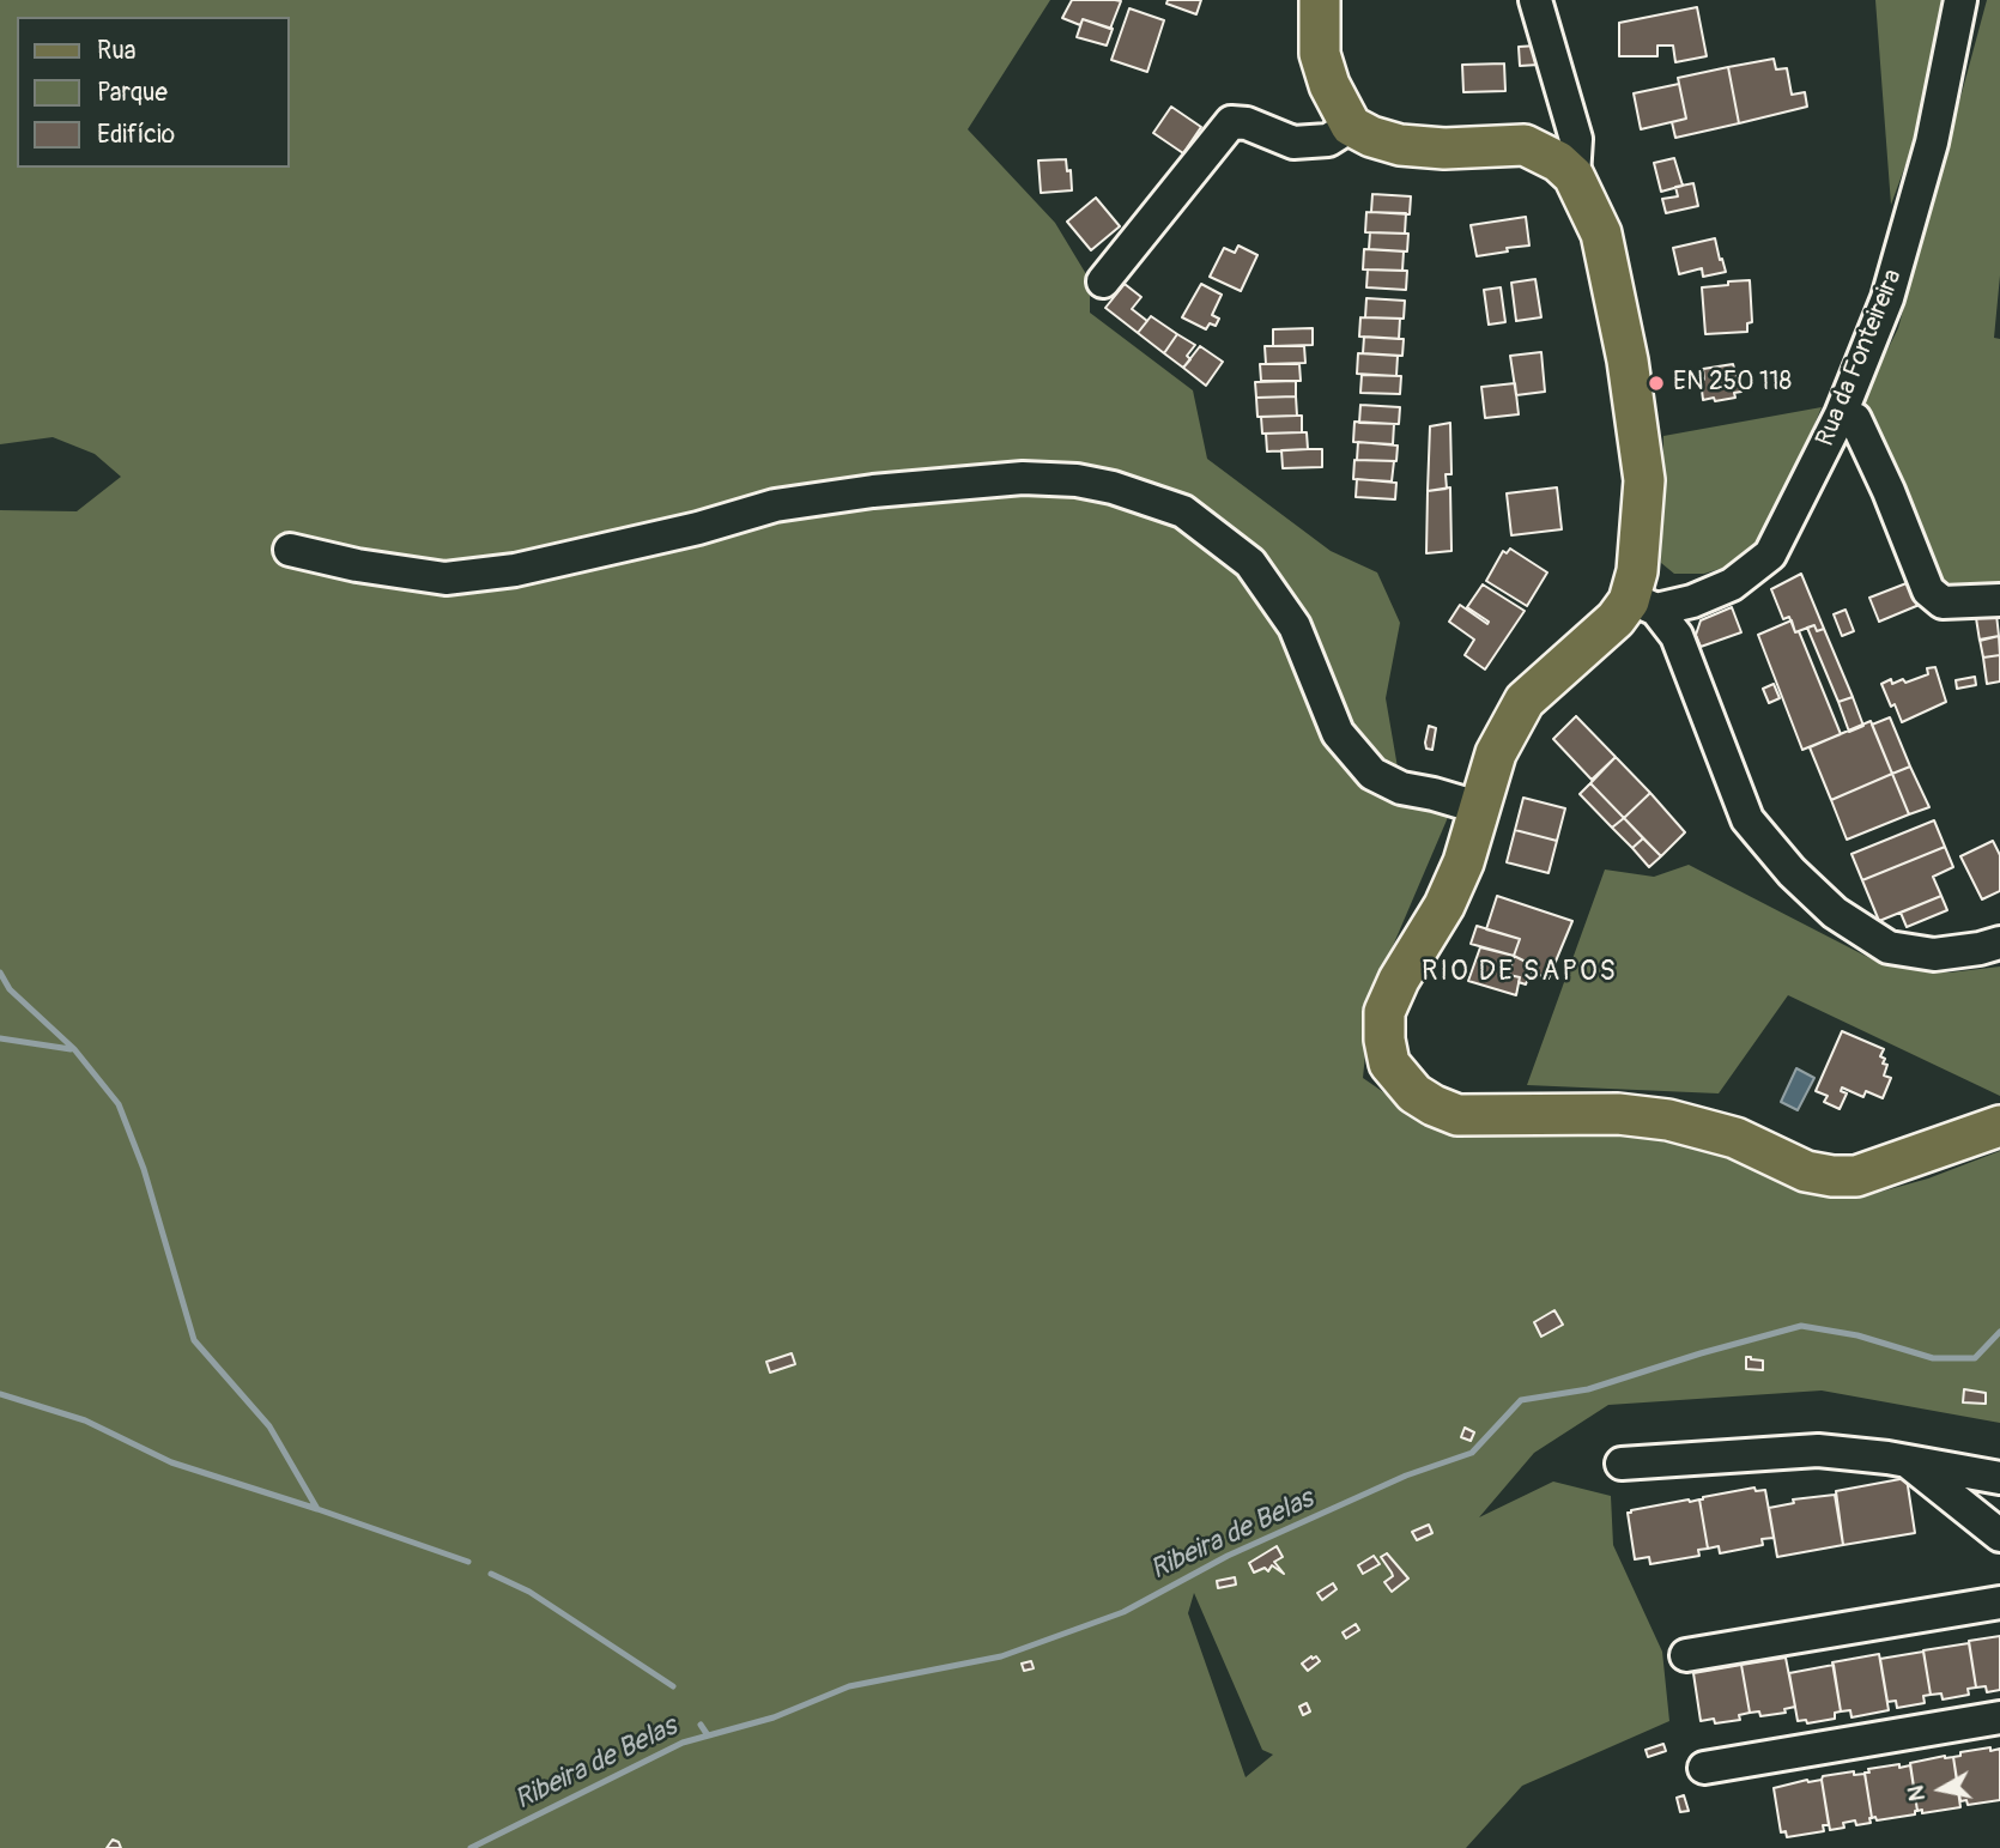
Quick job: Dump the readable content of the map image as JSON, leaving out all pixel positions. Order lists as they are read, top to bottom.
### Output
{
  "streets": {
    "street": ["Rua da Fonteireira"]
  },
  "districts": ["RIO DE SAPOS"],
  "water": ["Ribeira de Belas"],
  "places": ["EN 250 118"],
  "legend": ["Rua", "Parque", "Edifício"],
  "north": "left"
}
